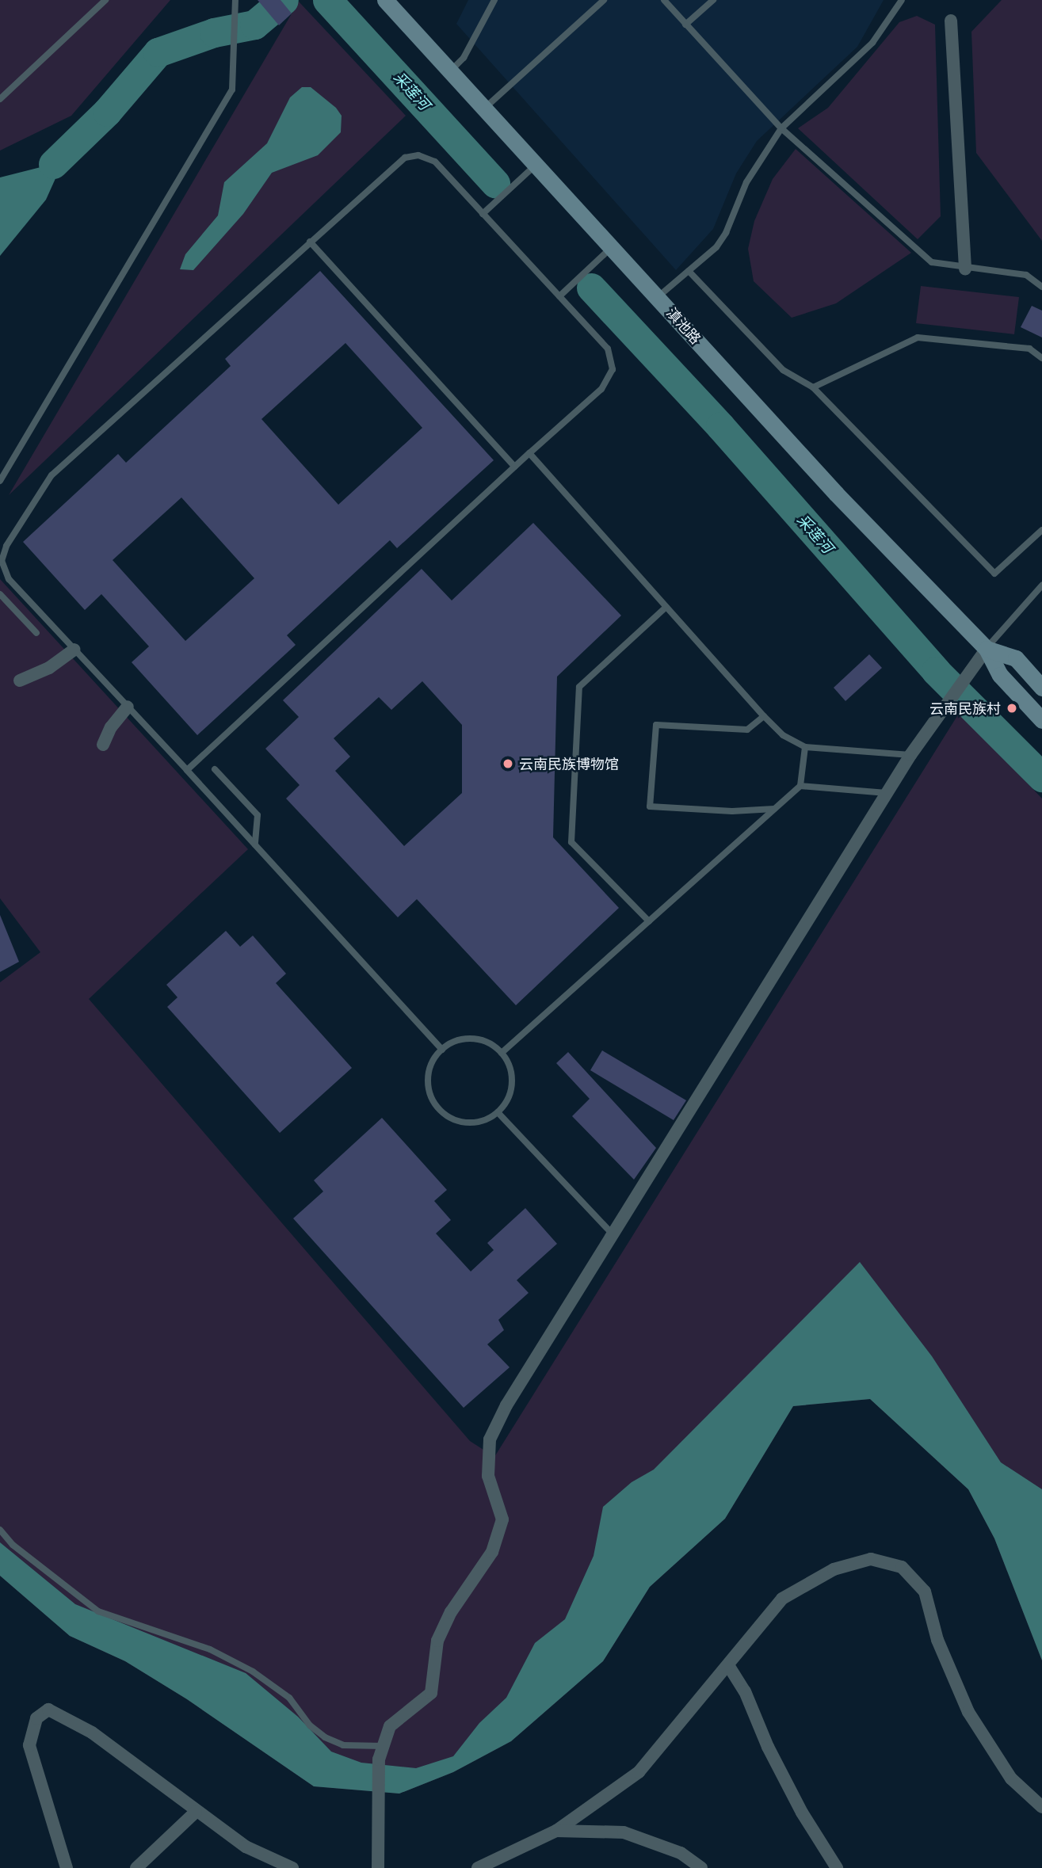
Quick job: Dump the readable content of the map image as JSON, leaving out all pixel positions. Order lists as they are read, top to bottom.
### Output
{
  "streets": {
    "main road": ["滇池路"]
  },
  "water": ["采莲河"],
  "places": ["云南民族村", "云南民族博物馆"]
}
